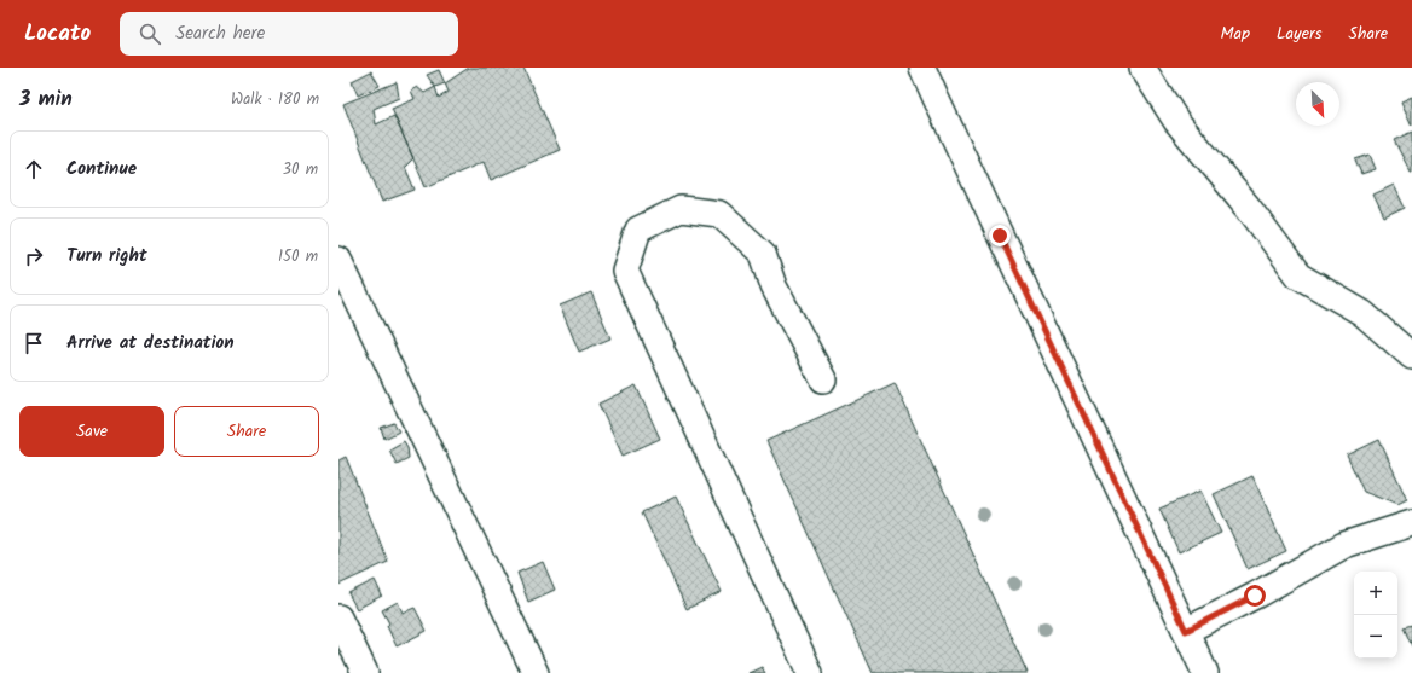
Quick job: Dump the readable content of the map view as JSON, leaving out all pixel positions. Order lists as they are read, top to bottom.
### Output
{
  "north": "bottom right",
  "page": {
    "header": "Locato",
    "search": "Search here",
    "nav": ["Map", "Layers", "Share"],
    "heading": ["3 min", "Walk · 180 m"],
    "list": [
      ["Continue", "30 m"],
      ["Turn right", "150 m"],
      "Arrive at destination"
    ],
    "buttons": ["Save", "Share"],
    "map_buttons": ["+", "−"]
  }
}
